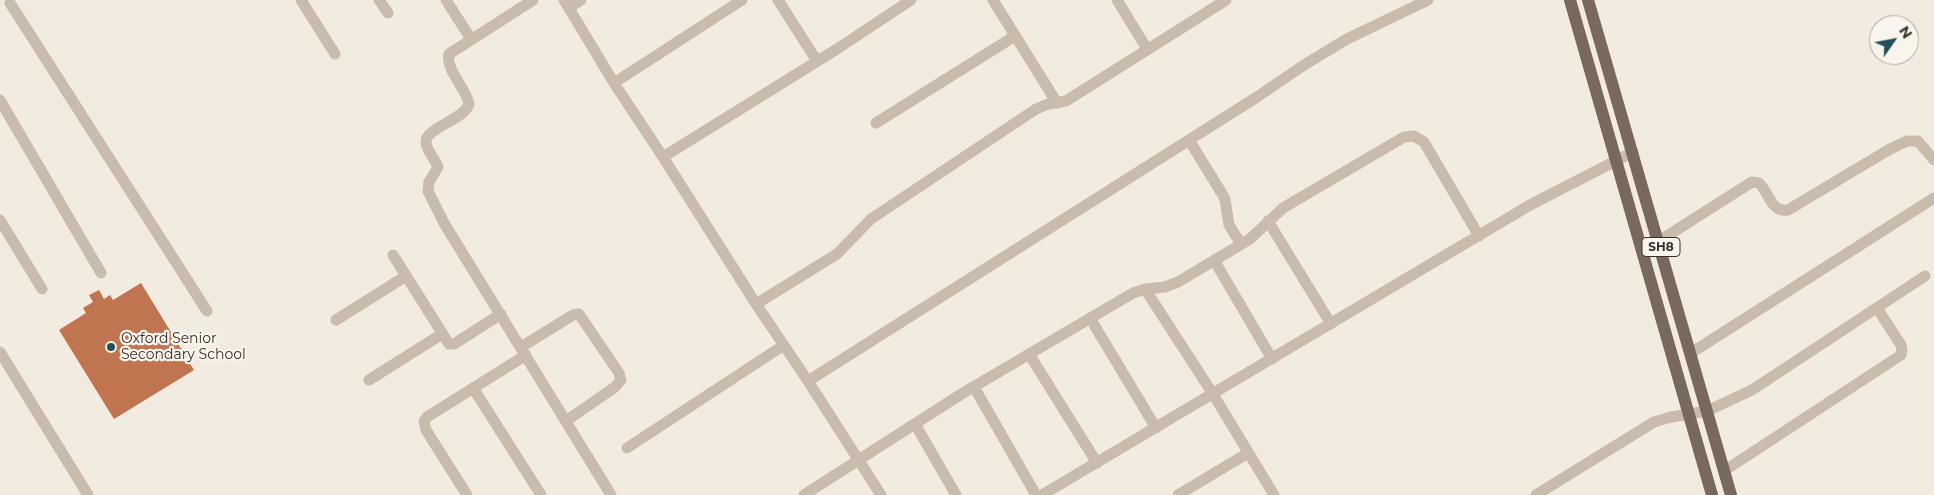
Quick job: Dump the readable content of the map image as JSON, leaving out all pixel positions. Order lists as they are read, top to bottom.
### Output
{
  "streets": {
    "main road": ["SH8"]
  },
  "places": ["Oxford Senior Secondary School"],
  "north": "top right"
}
